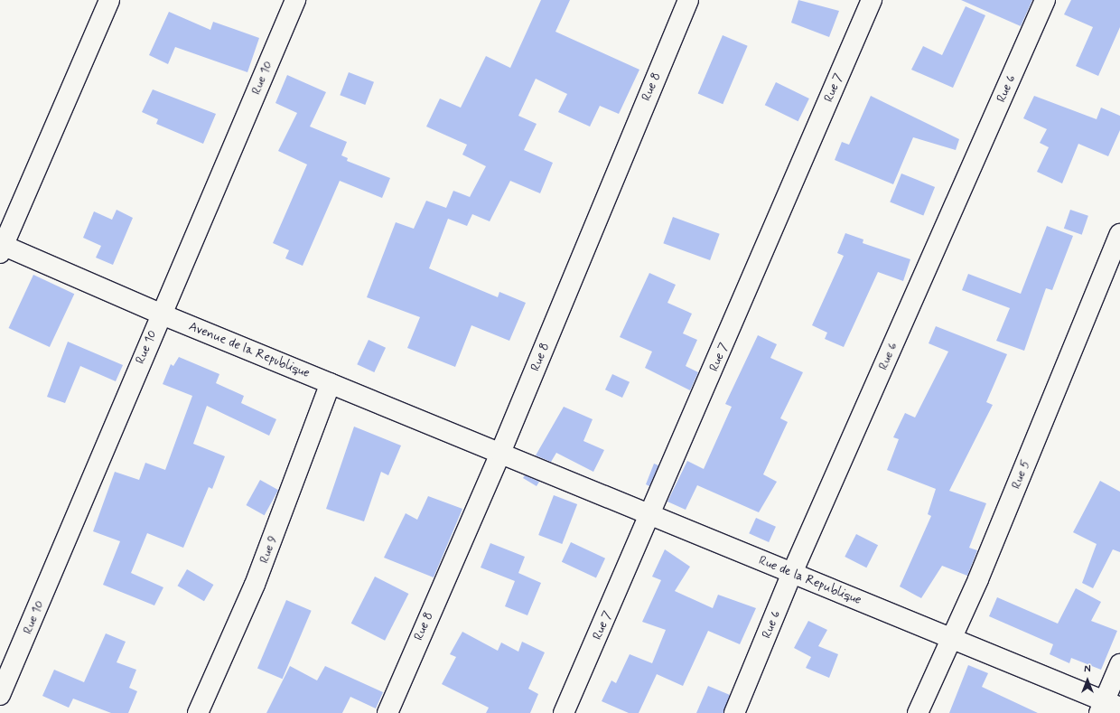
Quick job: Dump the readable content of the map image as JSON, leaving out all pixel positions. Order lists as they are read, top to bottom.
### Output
{
  "streets": {
    "street": [
      "Rue 10",
      "Rue 8",
      "Rue 7",
      "Rue 6",
      "Avenue de la Republique",
      "Rue 5",
      "Rue 9",
      "Rue de la Republique"
    ]
  },
  "crossings": [
    ["Rue 10", "Avenue de la Republique"],
    ["Rue 8", "Avenue de la Republique"],
    ["Rue 8", "Rue de la Republique"],
    ["Rue 7", "Rue de la Republique"],
    ["Rue 6", "Rue de la Republique"],
    ["Avenue de la Republique", "Rue 9"],
    ["Avenue de la Republique", "Rue de la Republique"],
    ["Rue 5", "Rue de la Republique"]
  ],
  "north": "top"
}
